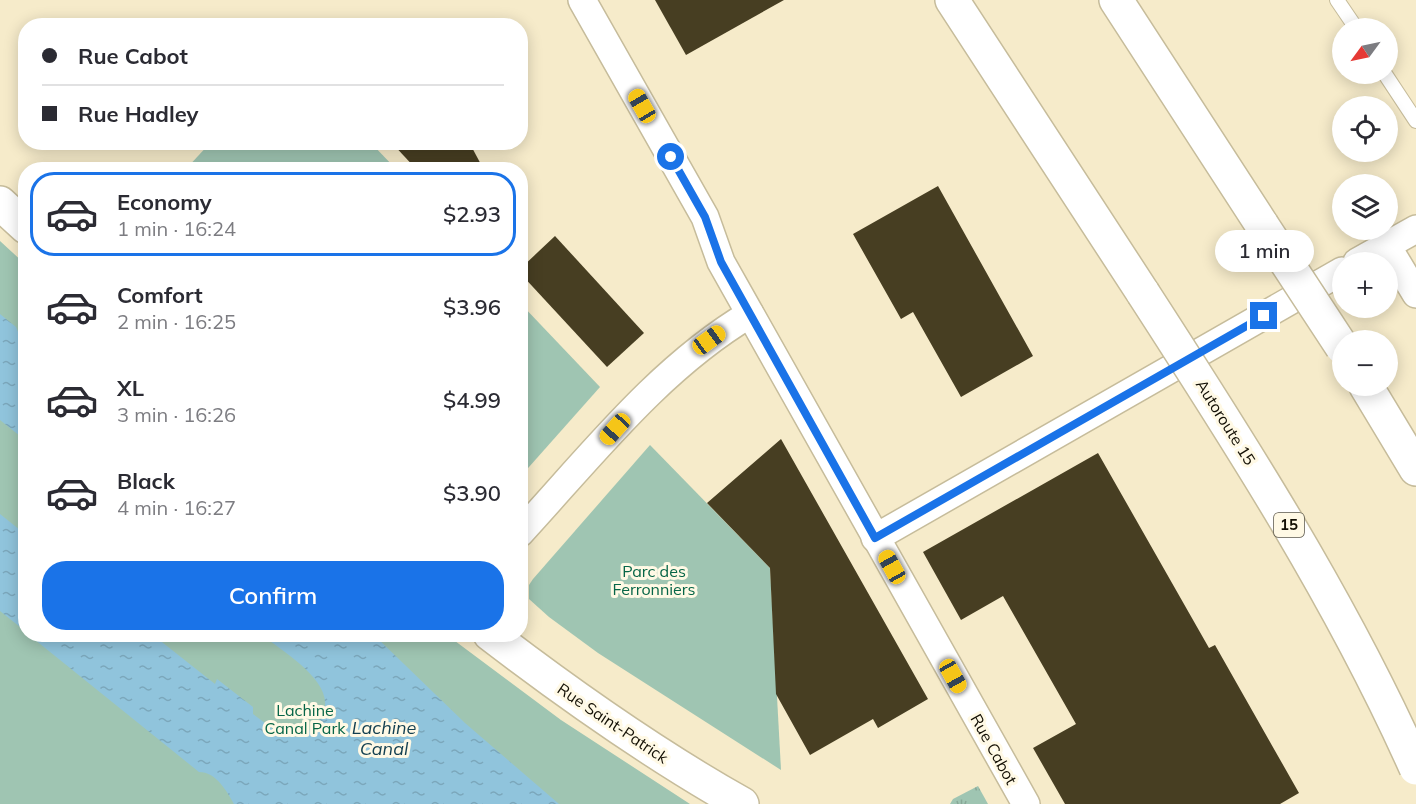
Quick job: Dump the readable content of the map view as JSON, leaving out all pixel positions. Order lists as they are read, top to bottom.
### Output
{
  "streets": {
    "main road": ["Autoroute 15", "15", "Rue Saint-Patrick"],
    "street": ["Rue Cabot"]
  },
  "water": ["Lachine Canal"],
  "parks": ["Parc des Ferronniers", "Lachine Canal Park"],
  "north": "bottom left",
  "page": {
    "map_buttons": ["+", "−"],
    "banner": ["Rue Cabot", "Rue Hadley"],
    "list": [
      {
        "name": "Economy",
        "note": "1 min · 16:24",
        "value": "$2.93"
      },
      {
        "name": "Comfort",
        "note": "2 min · 16:25",
        "value": "$3.96"
      },
      {
        "name": "XL",
        "note": "3 min · 16:26",
        "value": "$4.99"
      },
      {
        "name": "Black",
        "note": "4 min · 16:27",
        "value": "$3.90"
      }
    ],
    "bubble": "1 min",
    "buttons": "Confirm"
  }
}
